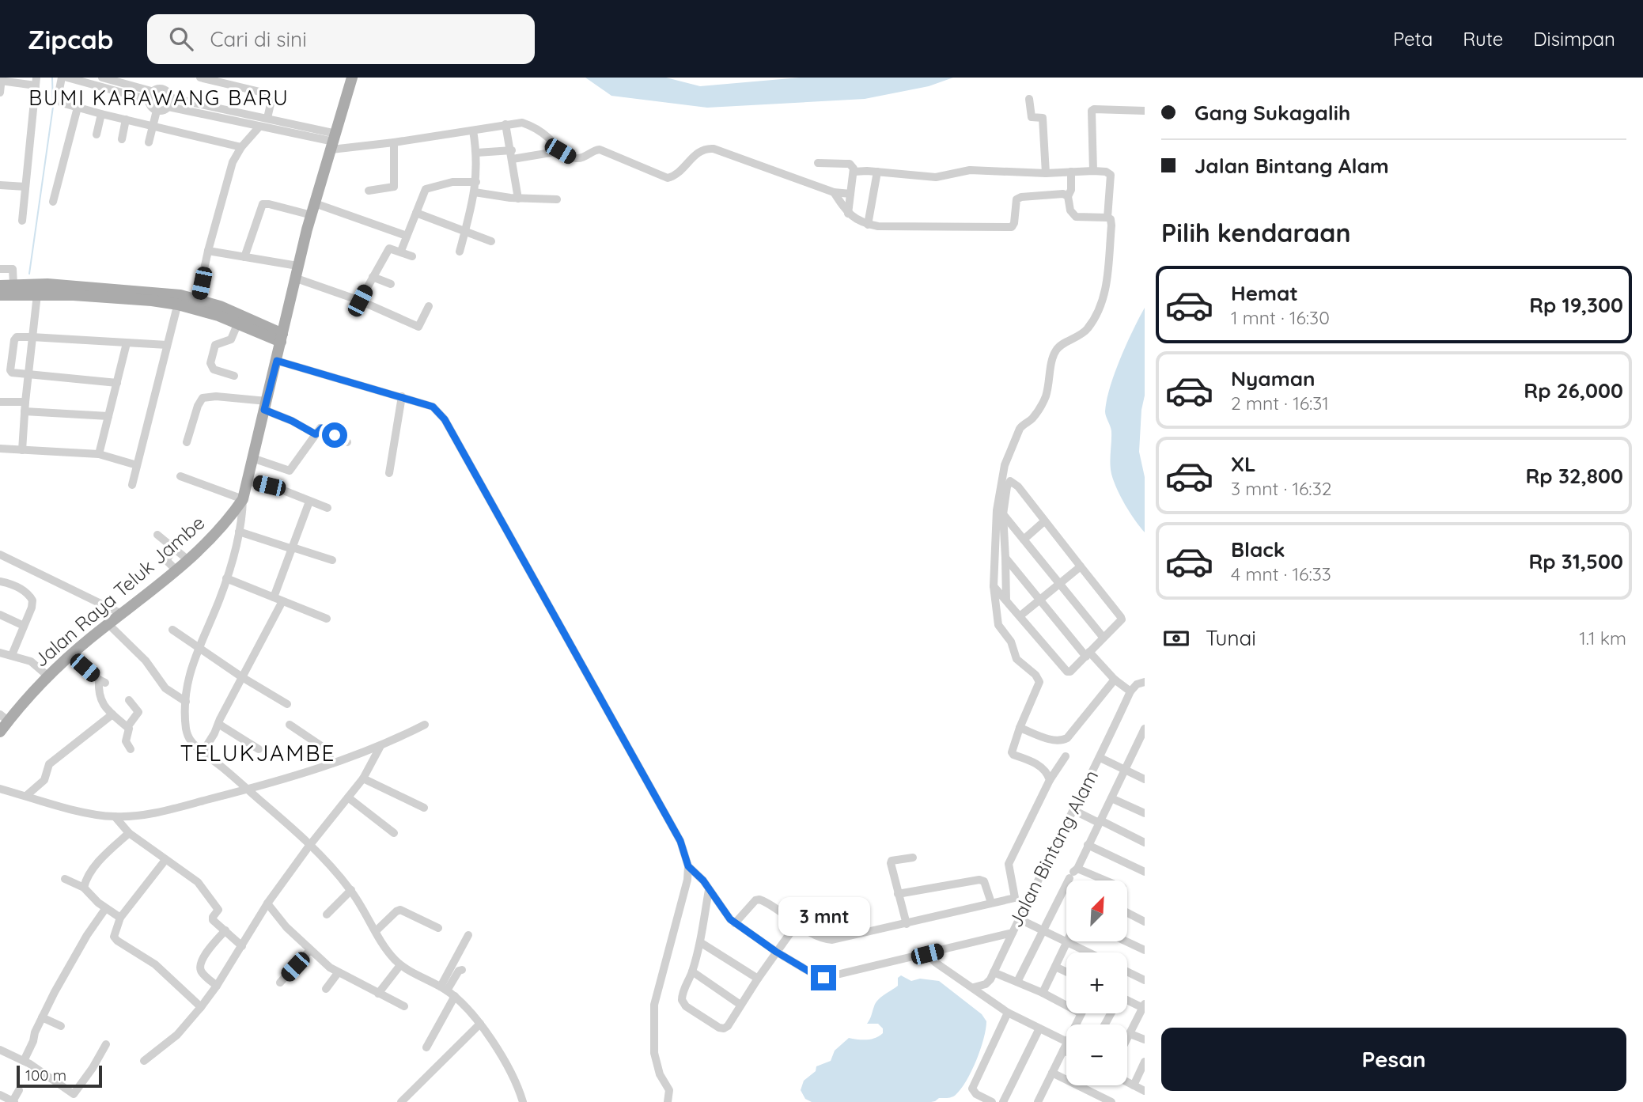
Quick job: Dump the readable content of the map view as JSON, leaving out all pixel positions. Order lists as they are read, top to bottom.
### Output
{
  "streets": {
    "main road": ["Jalan Raya Teluk Jambe"],
    "street": ["Jalan Bintang Alam"]
  },
  "crossings": [
    ["Jalan Raya Teluk Jambe", "Jalan Bintang Alam"]
  ],
  "districts": ["BUMI KARAWANG BARU", "TELUKJAMBE"],
  "scale_bar": "100 m",
  "north": "top right",
  "page": {
    "header": "Zipcab",
    "search": "Cari di sini",
    "nav": ["Peta", "Rute", "Disimpan"],
    "banner": ["Gang Sukagalih", "Jalan Bintang Alam"],
    "heading": "Pilih kendaraan",
    "list": [
      {
        "name": "Hemat",
        "note": "1 mnt · 16:30",
        "value": "Rp 19,300"
      },
      {
        "name": "Nyaman",
        "note": "2 mnt · 16:31",
        "value": "Rp 26,000"
      },
      {
        "name": "XL",
        "note": "3 mnt · 16:32",
        "value": "Rp 32,800"
      },
      {
        "name": "Black",
        "note": "4 mnt · 16:33",
        "value": "Rp 31,500"
      }
    ],
    "pay": ["Tunai", "1.1 km"],
    "map_buttons": ["+", "−"],
    "bubble": "3 mnt",
    "buttons": "Pesan",
    "scale": "100 m"
  }
}
